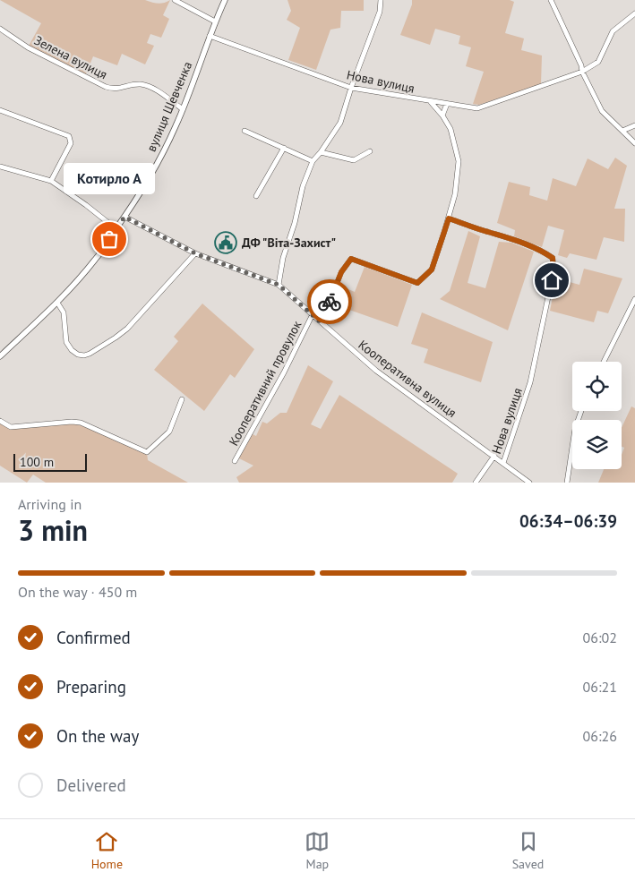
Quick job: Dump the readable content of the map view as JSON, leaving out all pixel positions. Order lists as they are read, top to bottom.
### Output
{
  "streets": {
    "street": [
      "Зелена вулиця",
      "Нова вулиця",
      "вулиця Шевченка",
      "Кооперативна вулиця",
      "Кооперативний провулок"
    ]
  },
  "crossings": [
    ["Зелена вулиця", "вулиця Шевченка"],
    ["Нова вулиця", "вулиця Шевченка"],
    ["Нова вулиця", "Кооперативна вулиця"],
    ["вулиця Шевченка", "Кооперативна вулиця"],
    ["Кооперативна вулиця", "Кооперативний провулок"]
  ],
  "places": {
    "other": ["Котирло А"],
    "public building": ["ДФ \"Віта-Захист\""]
  },
  "scale_bar": "100 m",
  "page": {
    "bubble": "Котирло А",
    "scale": "100 m",
    "heading": ["3 min", "Arriving in", "06:34–06:39"],
    "bar": "On the way · 450 m",
    "list": [
      ["Confirmed", "06:02"],
      ["Preparing", "06:21"],
      ["On the way", "06:26"],
      "Delivered"
    ],
    "tabs": ["Home", "Map", "Saved"]
  }
}
